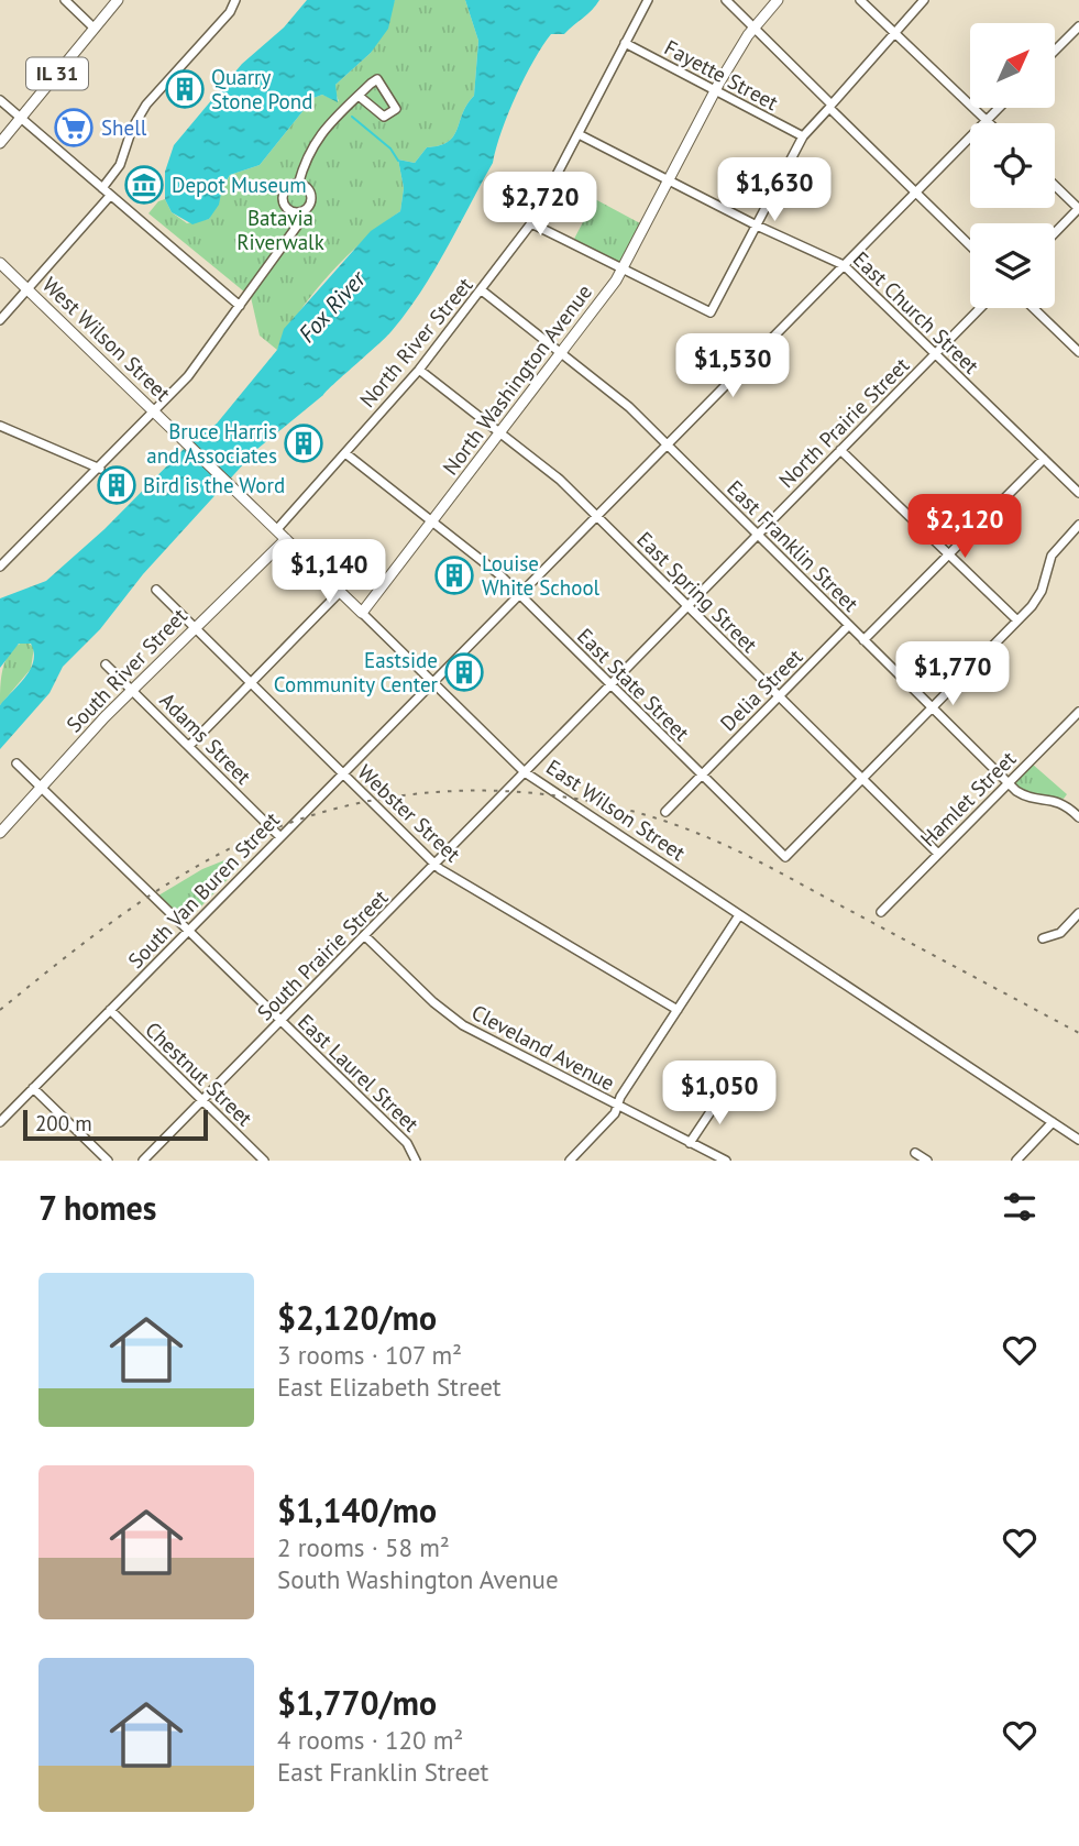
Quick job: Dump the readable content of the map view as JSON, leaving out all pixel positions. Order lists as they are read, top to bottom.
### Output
{
  "streets": {
    "main road": [
      "IL 31",
      "West Wilson Street",
      "North Washington Avenue",
      "South River Street",
      "East Wilson Street"
    ],
    "street": [
      "Fayette Street",
      "East Church Street",
      "North River Street",
      "North Prairie Street",
      "East Franklin Street",
      "East Spring Street",
      "East State Street",
      "Delia Street",
      "Adams Street",
      "Hamlet Street",
      "Webster Street",
      "South Van Buren Street",
      "South Prairie Street",
      "Cleveland Avenue",
      "East Laurel Street",
      "Chestnut Street"
    ]
  },
  "crossings": [
    ["Fayette Street", "North River Street"],
    ["Fayette Street", "North Washington Avenue"],
    ["East Church Street", "North River Street"],
    ["East Church Street", "North Washington Avenue"],
    ["East Church Street", "North Prairie Street"],
    ["East Church Street", "South Van Buren Street"],
    ["West Wilson Street", "East Wilson Street"],
    ["North River Street", "East Franklin Street"],
    ["North River Street", "East Spring Street"],
    ["North River Street", "East State Street"],
    ["North River Street", "East Wilson Street"],
    ["North Washington Avenue", "East Franklin Street"],
    ["North Washington Avenue", "East Spring Street"],
    ["North Washington Avenue", "East State Street"],
    ["North Washington Avenue", "East Wilson Street"],
    ["North Prairie Street", "East Franklin Street"],
    ["North Prairie Street", "East Spring Street"],
    ["North Prairie Street", "East State Street"],
    ["North Prairie Street", "East Wilson Street"],
    ["North Prairie Street", "South Prairie Street"],
    ["East Franklin Street", "Delia Street"],
    ["East Franklin Street", "Hamlet Street"],
    ["East Franklin Street", "South Van Buren Street"],
    ["East Spring Street", "East State Street"],
    ["East Spring Street", "Delia Street"],
    ["East Spring Street", "Hamlet Street"],
    ["East Spring Street", "South Van Buren Street"],
    ["South River Street", "Adams Street"],
    ["South River Street", "East Wilson Street"],
    ["South River Street", "Webster Street"],
    ["South River Street", "East Laurel Street"],
    ["East State Street", "Delia Street"],
    ["East State Street", "South Van Buren Street"],
    ["Adams Street", "South Van Buren Street"],
    ["East Wilson Street", "South Van Buren Street"],
    ["East Wilson Street", "South Prairie Street"],
    ["Webster Street", "South Van Buren Street"],
    ["Webster Street", "South Prairie Street"],
    ["South Van Buren Street", "East Laurel Street"],
    ["South Van Buren Street", "Chestnut Street"],
    ["South Prairie Street", "Cleveland Avenue"],
    ["South Prairie Street", "East Laurel Street"],
    ["South Prairie Street", "Chestnut Street"]
  ],
  "water": ["Fox River"],
  "parks": ["Batavia Riverwalk"],
  "places": {
    "building": [
      "Quarry Stone Pond",
      "Bruce Harris and Associates",
      "Bird is the Word",
      "Louise White School",
      "Eastside Community Center"
    ],
    "supermarket": ["Shell"],
    "museum": ["Depot Museum"]
  },
  "scale_bar": "200 m",
  "north": "top right",
  "page": {
    "price": [
      "$1,630",
      "$2,720",
      "$1,530",
      "$2,120",
      "$1,140",
      "$1,770",
      "$1,050"
    ],
    "scale": "200 m",
    "heading": "7 homes",
    "list": [
      {
        "name": "$2,120/mo",
        "note": "3 rooms · 107 m² · East Elizabeth Street"
      },
      {
        "name": "$1,140/mo",
        "note": "2 rooms · 58 m² · South Washington Avenue"
      },
      {
        "name": "$1,770/mo",
        "note": "4 rooms · 120 m² · East Franklin Street"
      }
    ]
  }
}
